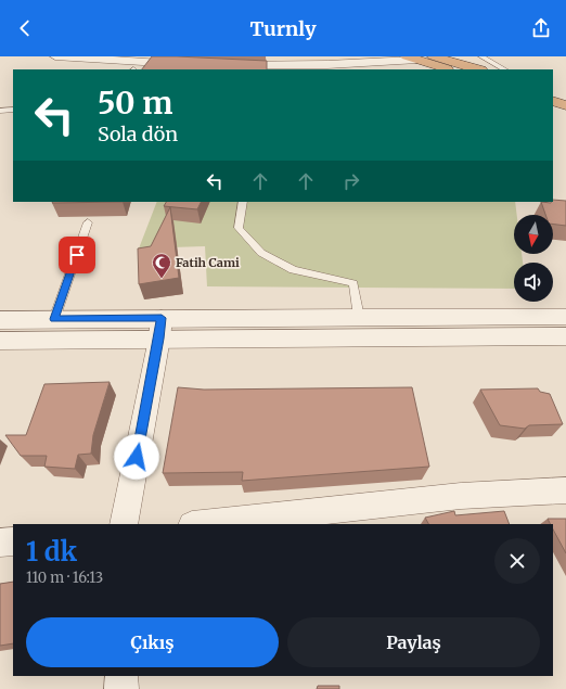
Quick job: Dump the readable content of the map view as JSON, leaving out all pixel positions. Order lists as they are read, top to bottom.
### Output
{
  "places": {
    "mosque": ["Fatih Cami"]
  },
  "north": "bottom",
  "page": {
    "header": "Turnly",
    "turn": ["50 m", "Sola dön"],
    "heading": ["1 dk", "110 m · 16:13"],
    "buttons": ["Çıkış", "Paylaş"]
  }
}
